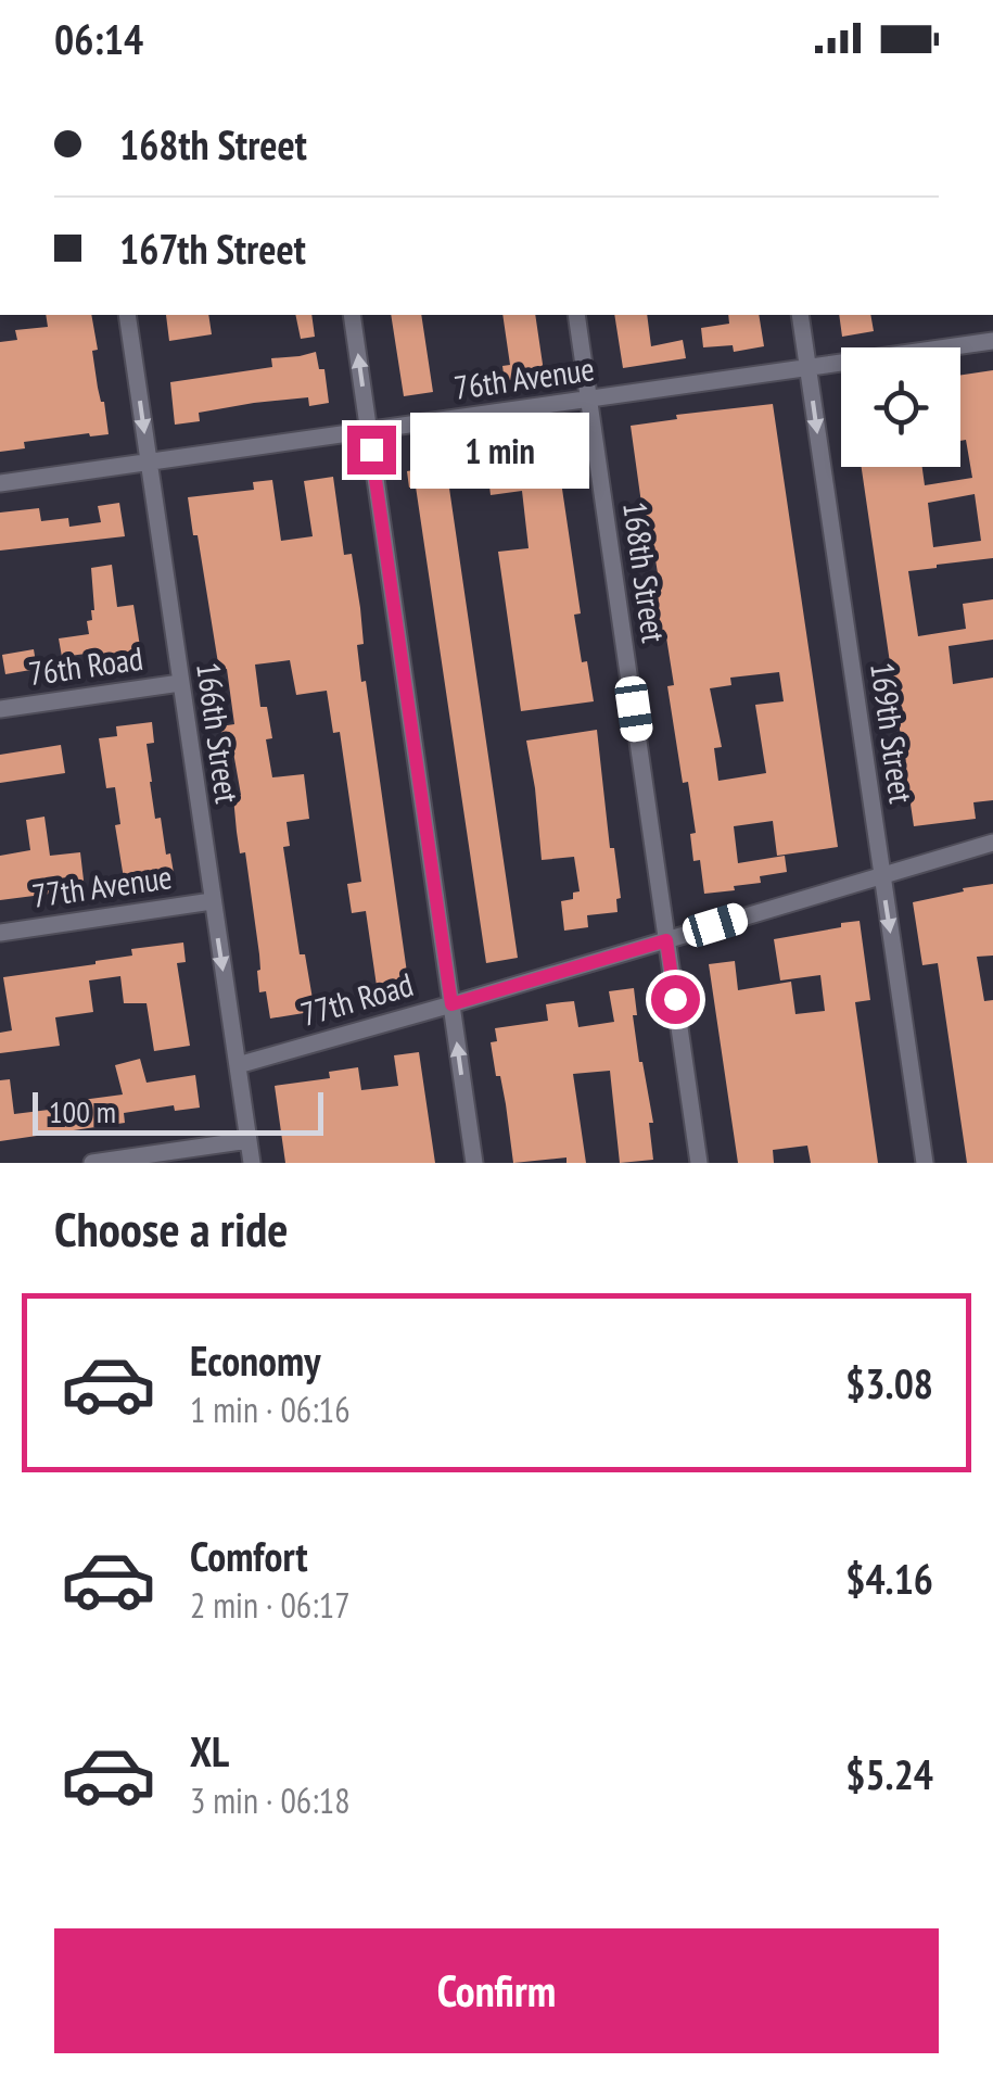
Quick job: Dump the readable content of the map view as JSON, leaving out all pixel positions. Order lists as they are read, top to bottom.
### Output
{
  "streets": {
    "street": [
      "76th Avenue",
      "168th Street",
      "76th Road",
      "166th Street",
      "169th Street",
      "77th Avenue",
      "77th Road"
    ]
  },
  "crossings": [
    ["76th Avenue", "168th Street"],
    ["76th Avenue", "166th Street"],
    ["76th Avenue", "169th Street"],
    ["168th Street", "77th Road"],
    ["76th Road", "166th Street"],
    ["166th Street", "77th Avenue"],
    ["166th Street", "77th Road"],
    ["169th Street", "77th Road"]
  ],
  "one_way": ["166th Street", "169th Street"],
  "scale_bar": "100 m",
  "page": {
    "status": "06:14",
    "banner": ["168th Street", "167th Street"],
    "bubble": "1 min",
    "scale": "100 m",
    "heading": "Choose a ride",
    "list": [
      {
        "name": "Economy",
        "note": "1 min · 06:16",
        "value": "$3.08"
      },
      {
        "name": "Comfort",
        "note": "2 min · 06:17",
        "value": "$4.16"
      },
      {
        "name": "XL",
        "note": "3 min · 06:18",
        "value": "$5.24"
      }
    ],
    "buttons": "Confirm"
  }
}
